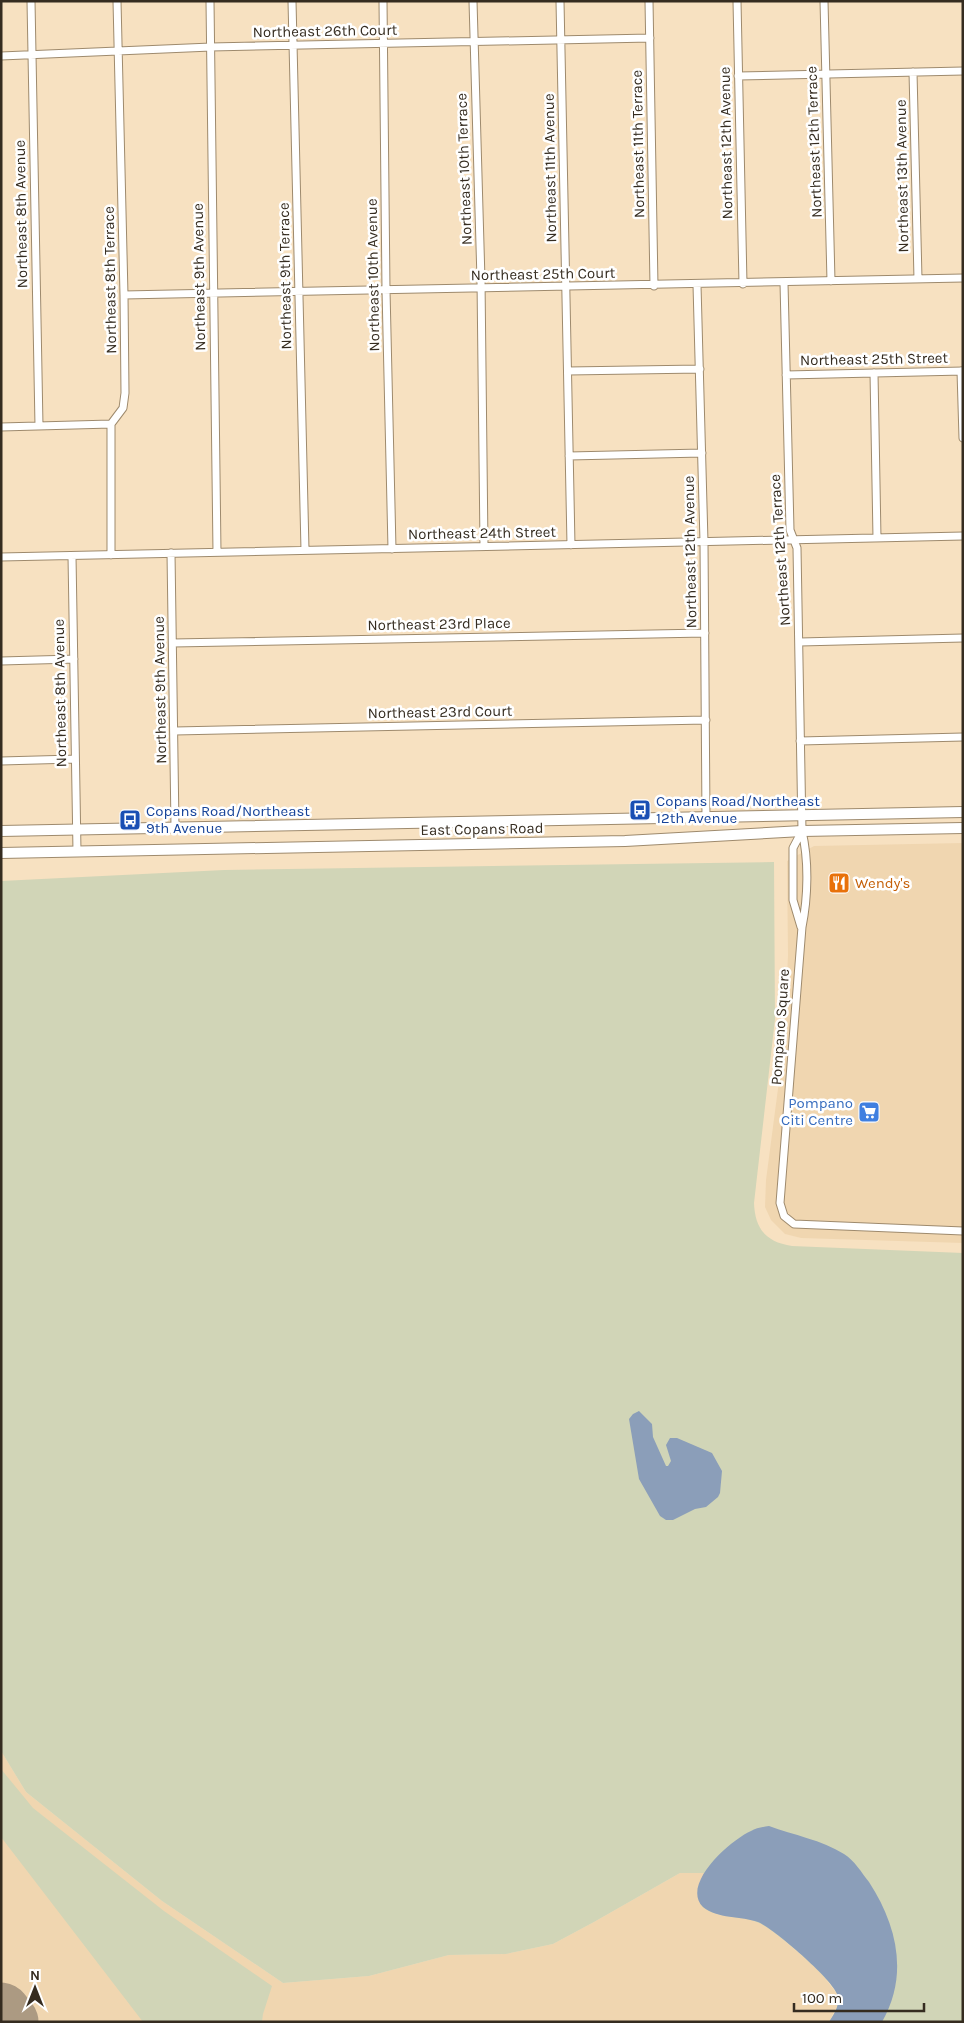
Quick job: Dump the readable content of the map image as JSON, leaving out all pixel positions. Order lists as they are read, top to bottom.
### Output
{
  "streets": {
    "main road": ["East Copans Road"],
    "street": [
      "Northeast 26th Court",
      "Northeast 12th Terrace",
      "Northeast 12th Avenue",
      "Northeast 11th Terrace",
      "Northeast 11th Avenue",
      "Northeast 10th Terrace",
      "Northeast 13th Avenue",
      "Northeast 8th Avenue",
      "Northeast 25th Court",
      "Northeast 10th Avenue",
      "Northeast 9th Terrace",
      "Northeast 9th Avenue",
      "Northeast 8th Terrace",
      "Northeast 25th Street",
      "Northeast 24th Street",
      "Northeast 23rd Place",
      "Northeast 23rd Court",
      "Pompano Square"
    ]
  },
  "crossings": [
    ["Northeast 26th Court", "Northeast 11th Terrace"],
    ["Northeast 26th Court", "Northeast 11th Avenue"],
    ["Northeast 26th Court", "Northeast 10th Terrace"],
    ["Northeast 26th Court", "Northeast 8th Avenue"],
    ["Northeast 26th Court", "Northeast 10th Avenue"],
    ["Northeast 26th Court", "Northeast 9th Terrace"],
    ["Northeast 26th Court", "Northeast 9th Avenue"],
    ["Northeast 26th Court", "Northeast 8th Terrace"],
    ["Northeast 12th Terrace", "Northeast 25th Court"],
    ["Northeast 12th Terrace", "Northeast 25th Street"],
    ["Northeast 12th Terrace", "Northeast 24th Street"],
    ["Northeast 12th Terrace", "East Copans Road"],
    ["Northeast 12th Terrace", "Pompano Square"],
    ["Northeast 12th Avenue", "Northeast 25th Court"],
    ["Northeast 12th Avenue", "Northeast 24th Street"],
    ["Northeast 12th Avenue", "Northeast 23rd Place"],
    ["Northeast 12th Avenue", "Northeast 23rd Court"],
    ["Northeast 12th Avenue", "East Copans Road"],
    ["Northeast 11th Terrace", "Northeast 25th Court"],
    ["Northeast 11th Avenue", "Northeast 25th Court"],
    ["Northeast 11th Avenue", "Northeast 24th Street"],
    ["Northeast 10th Terrace", "Northeast 25th Court"],
    ["Northeast 10th Terrace", "Northeast 24th Street"],
    ["Northeast 13th Avenue", "Northeast 25th Court"],
    ["Northeast 8th Avenue", "Northeast 24th Street"],
    ["Northeast 8th Avenue", "East Copans Road"],
    ["Northeast 25th Court", "Northeast 10th Avenue"],
    ["Northeast 25th Court", "Northeast 9th Terrace"],
    ["Northeast 25th Court", "Northeast 9th Avenue"],
    ["Northeast 25th Court", "Northeast 8th Terrace"],
    ["Northeast 10th Avenue", "Northeast 24th Street"],
    ["Northeast 9th Terrace", "Northeast 24th Street"],
    ["Northeast 9th Avenue", "Northeast 24th Street"],
    ["Northeast 9th Avenue", "Northeast 23rd Place"],
    ["Northeast 9th Avenue", "Northeast 23rd Court"],
    ["Northeast 9th Avenue", "East Copans Road"],
    ["Northeast 8th Terrace", "Northeast 24th Street"],
    ["East Copans Road", "Pompano Square"]
  ],
  "places": {
    "bus stop": ["Copans Road/Northeast 12th Avenue", "Copans Road/Northeast 9th Avenue"],
    "restaurant": ["Wendy's"],
    "supermarket": ["Pompano Citi Centre"]
  },
  "scale_bar": "100 m",
  "north": "top"
}
